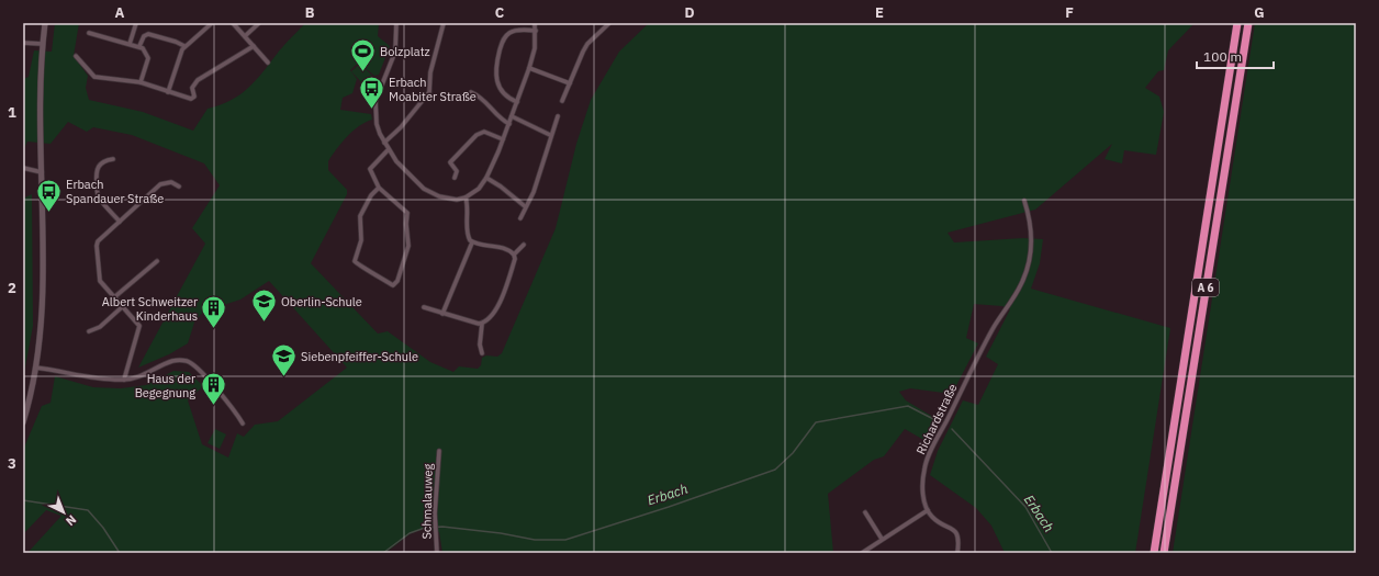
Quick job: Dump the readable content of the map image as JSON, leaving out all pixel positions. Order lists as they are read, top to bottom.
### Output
{
  "streets": {
    "highway": ["A 6"],
    "street": ["Richardstraße", "Schmalauweg"]
  },
  "water": ["Erbach"],
  "places": {
    "sports": ["Bolzplatz"],
    "bus stop": ["Erbach Moabiter Straße", "Erbach Spandauer Straße"],
    "school or university": ["Oberlin-Schule", "Siebenpfeiffer-Schule"],
    "building": ["Albert Schweitzer Kinderhaus", "Haus der Begegnung"]
  },
  "scale_bar": "100 m",
  "north": "bottom right",
  "grid": {
    "columns": [
      "A",
      "B",
      "C",
      "D",
      "E",
      "F",
      "G"
    ],
    "rows": ["1", "2", "3"]
  }
}
